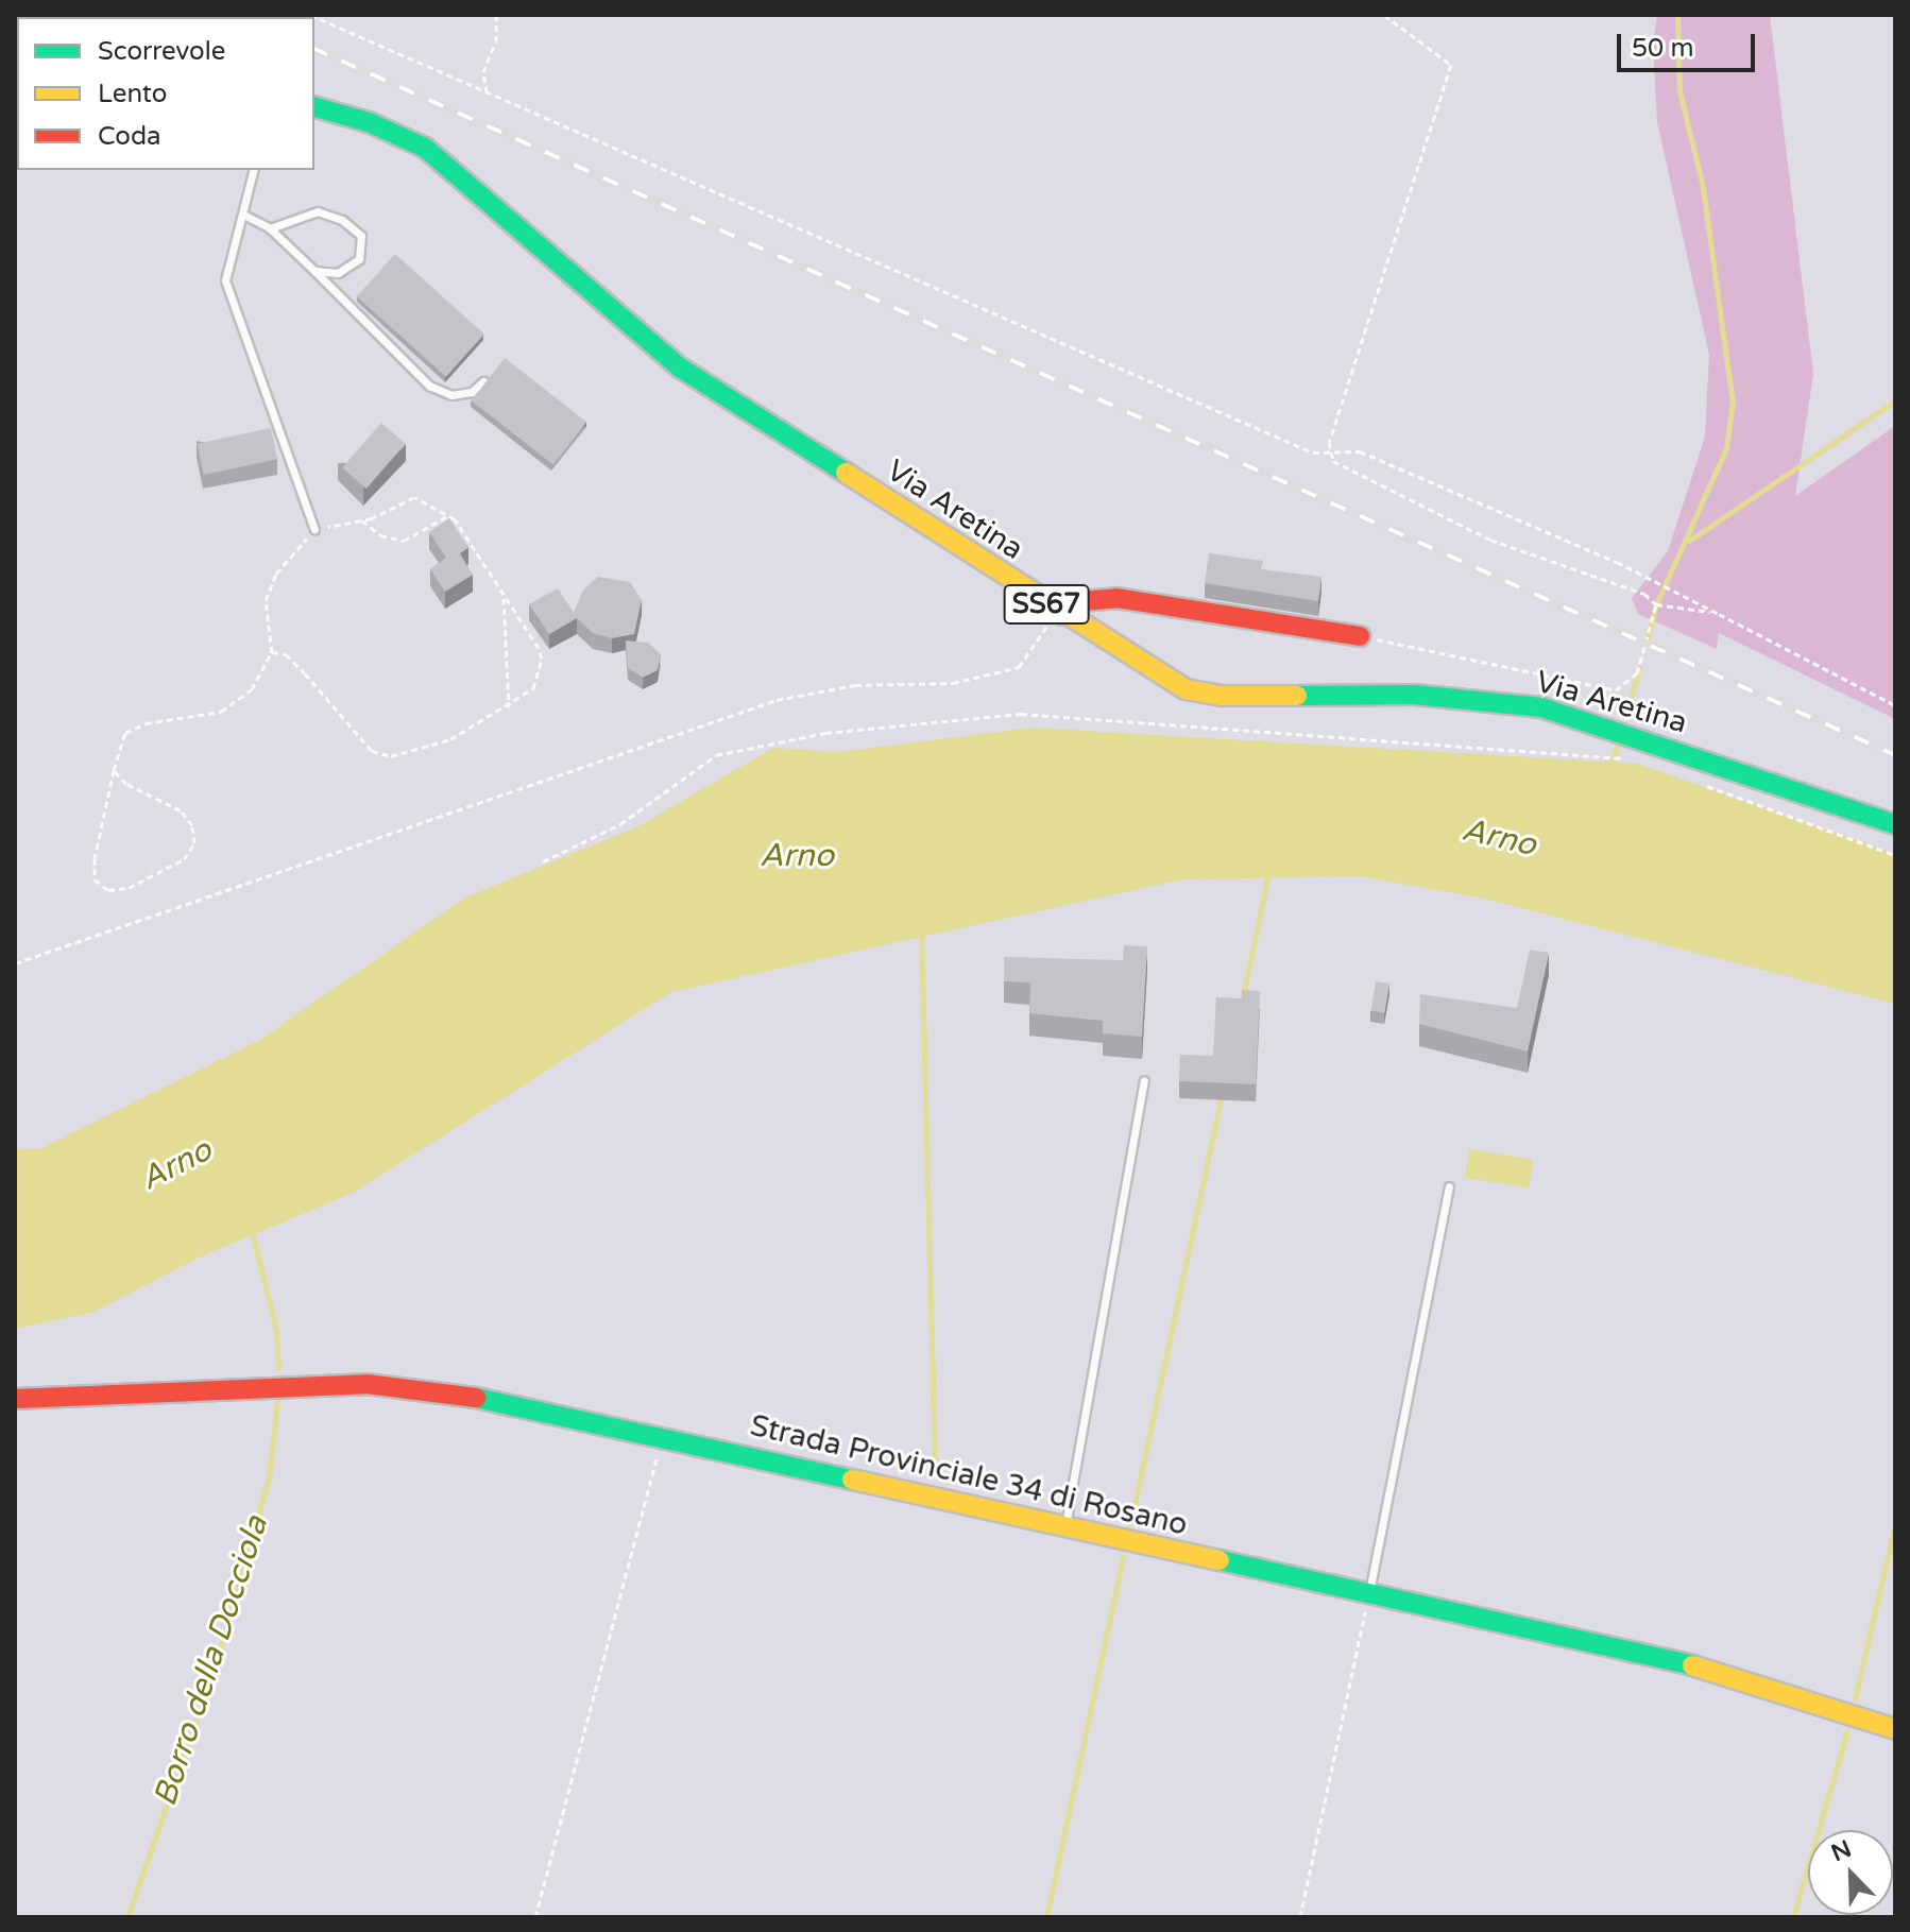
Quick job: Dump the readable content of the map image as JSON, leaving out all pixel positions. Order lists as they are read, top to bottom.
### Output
{
  "streets": {
    "main road": ["Via Aretina", "SS67", "Strada Provinciale 34 di Rosano"]
  },
  "water": ["Arno", "Borro della Docciola"],
  "legend": ["Scorrevole", "Lento", "Coda"],
  "scale_bar": "50 m",
  "north": "top left"
}
